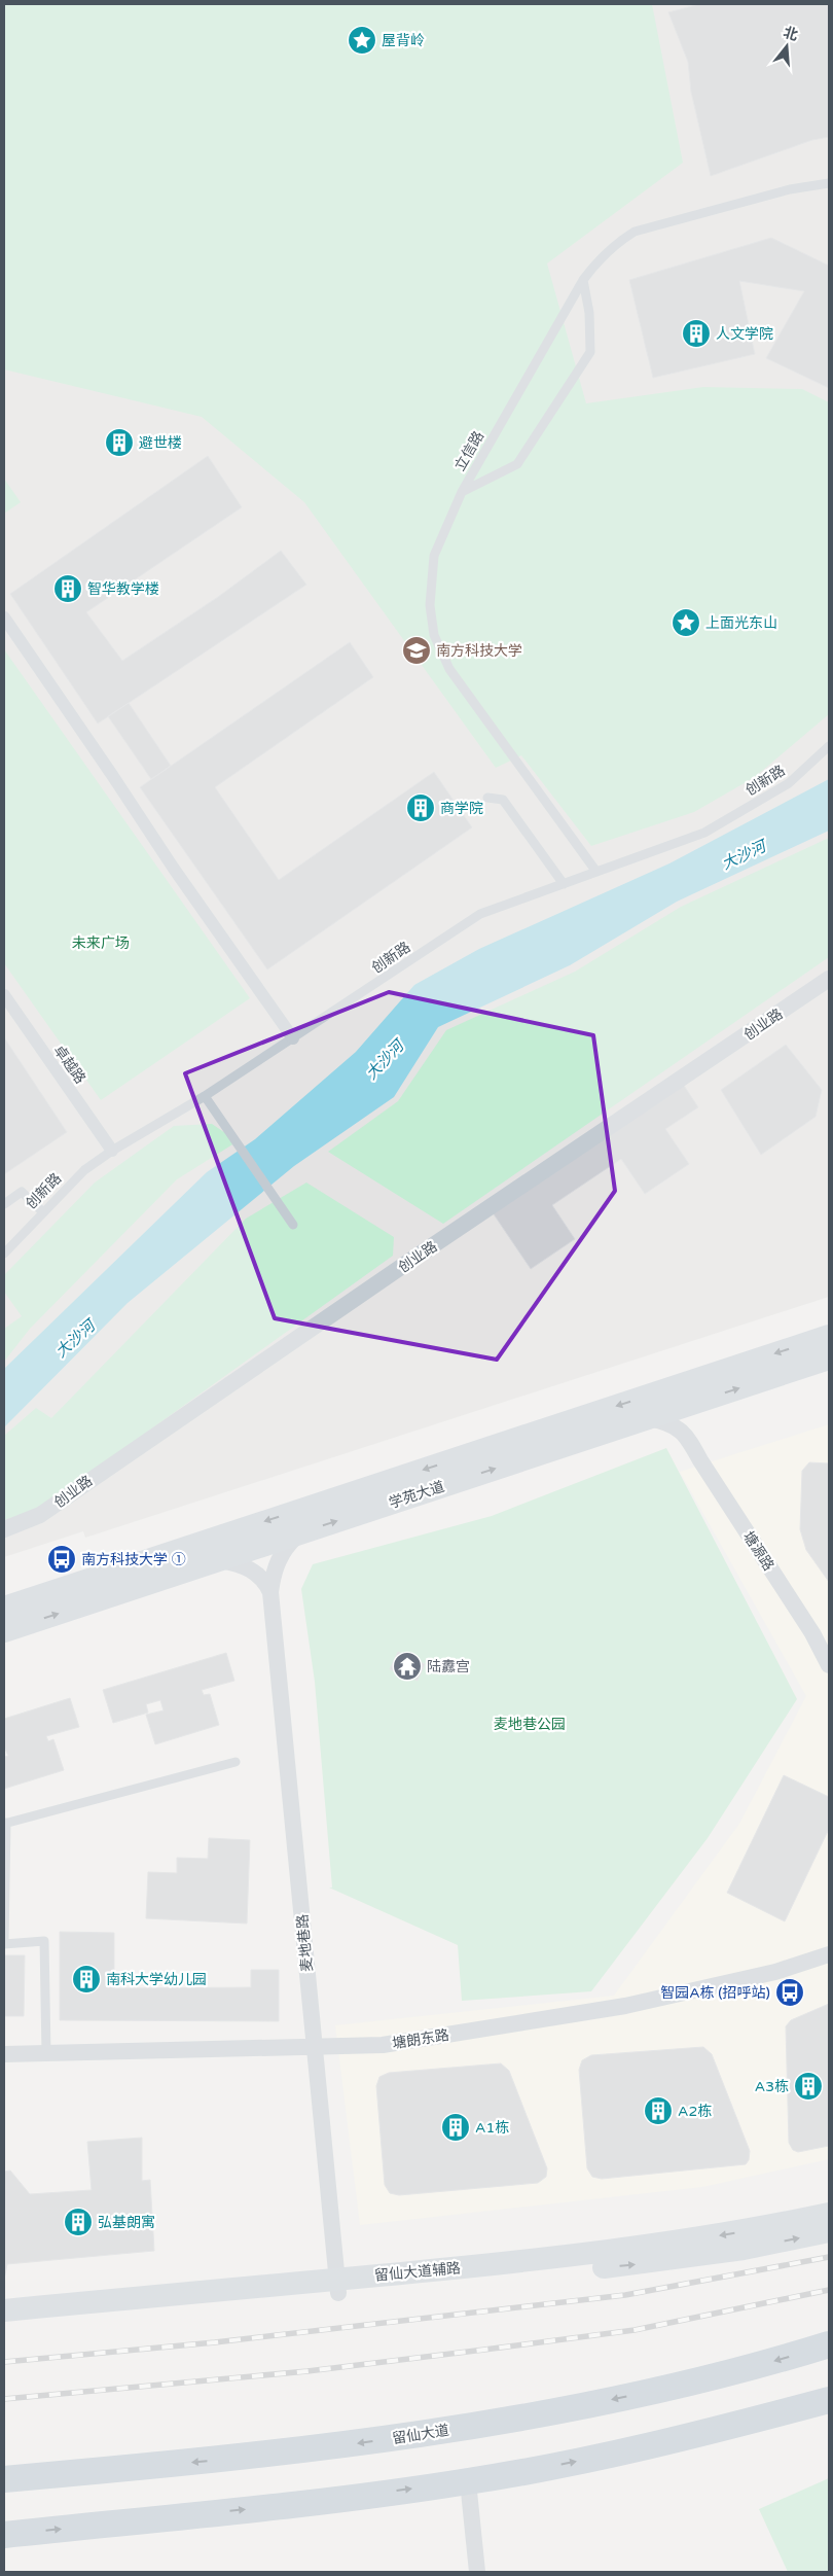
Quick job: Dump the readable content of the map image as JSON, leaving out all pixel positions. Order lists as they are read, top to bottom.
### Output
{
  "streets": {
    "main road": ["学苑大道", "留仙大道辅路", "留仙大道"],
    "street": [
      "创业路",
      "卓越路",
      "塘源路",
      "麦地巷路",
      "塘朗东路"
    ],
    "lane": ["立信路", "创新路"]
  },
  "crossings": [
    ["立信路", "创新路"],
    ["创新路", "卓越路"],
    ["学苑大道", "塘源路"],
    ["学苑大道", "麦地巷路"],
    ["麦地巷路", "塘朗东路"],
    ["麦地巷路", "留仙大道辅路"]
  ],
  "water": ["大沙河"],
  "parks": ["未来广场", "麦地巷公园"],
  "places": {
    "place": ["屋背岭", "上面光东山"],
    "building": [
      "人文学院",
      "避世楼",
      "智华教学楼",
      "商学院",
      "南科大学幼儿园",
      "A3栋",
      "A2栋",
      "A1栋",
      "弘基朗寓"
    ],
    "school or university": ["南方科技大学"],
    "bus stop": ["南方科技大学 ①", "智园A栋 (招呼站)"],
    "temple": ["陆纛宫"]
  },
  "north": "top"
}
